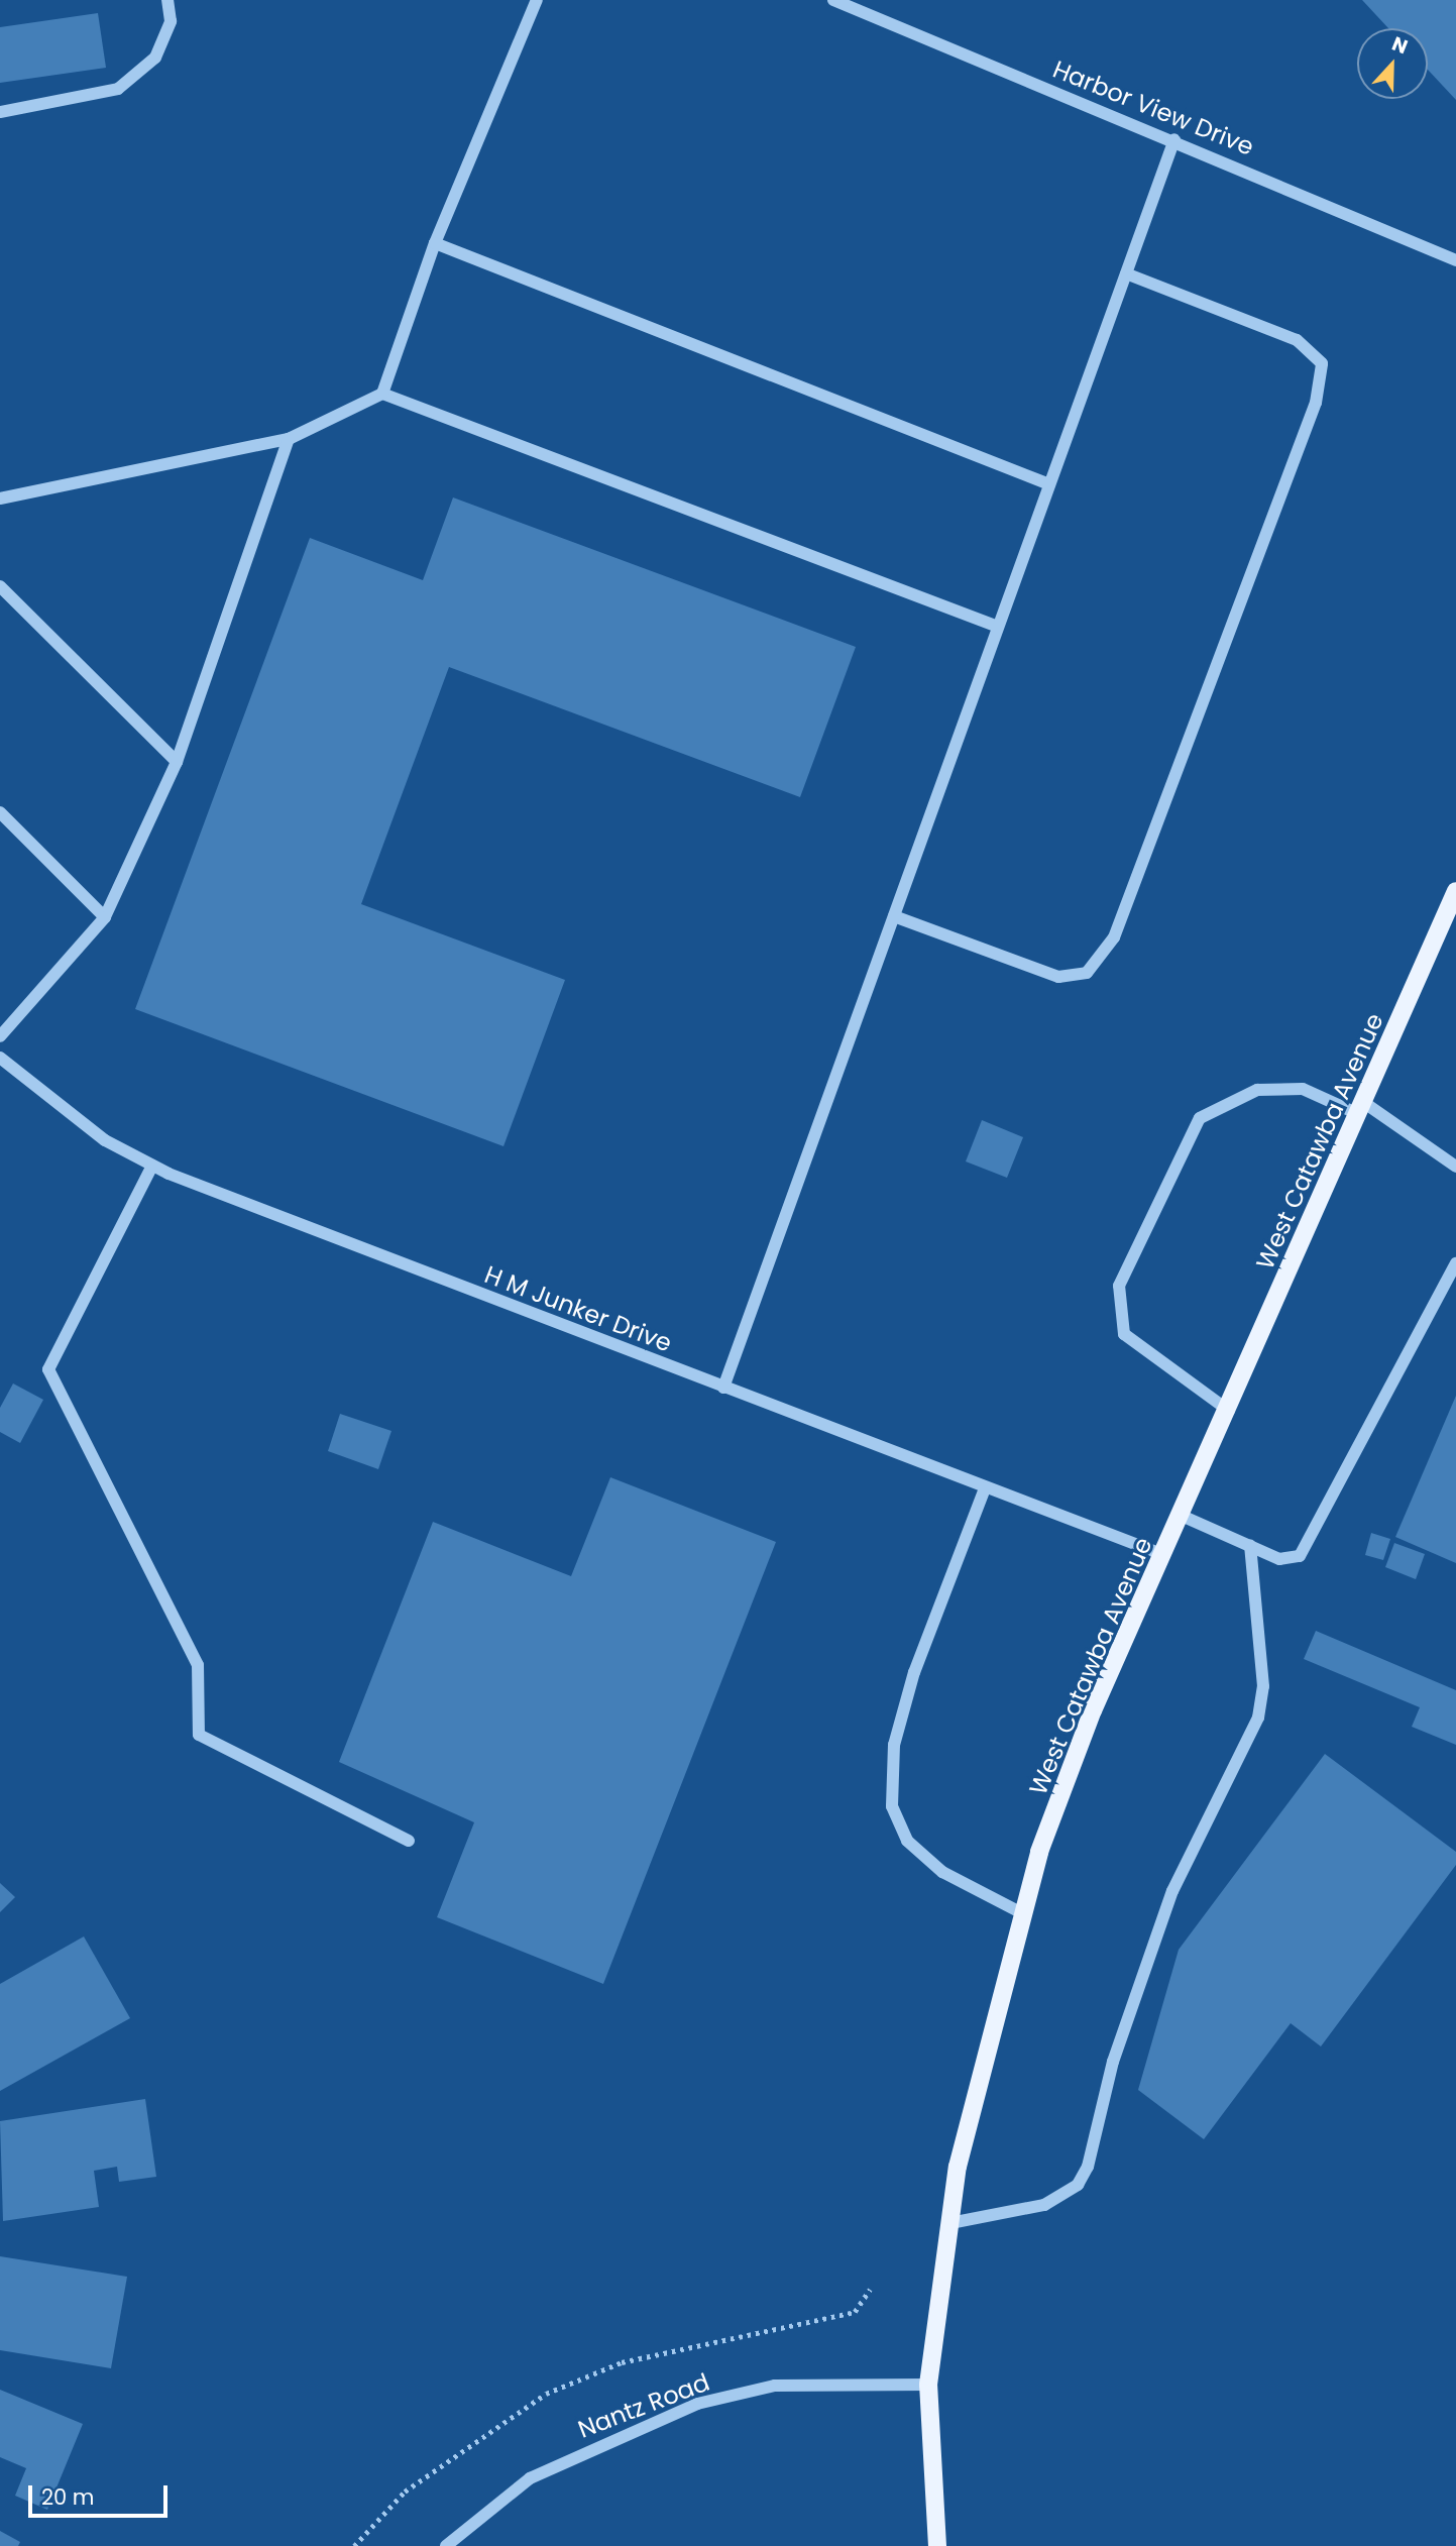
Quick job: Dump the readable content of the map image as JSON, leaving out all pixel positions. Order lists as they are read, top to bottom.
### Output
{
  "streets": {
    "main road": ["West Catawba Avenue"],
    "street": ["Harbor View Drive", "H M Junker Drive", "Nantz Road"]
  },
  "crossings": [
    ["West Catawba Avenue", "H M Junker Drive"],
    ["West Catawba Avenue", "Nantz Road"]
  ],
  "scale_bar": "20 m",
  "north": "top"
}
